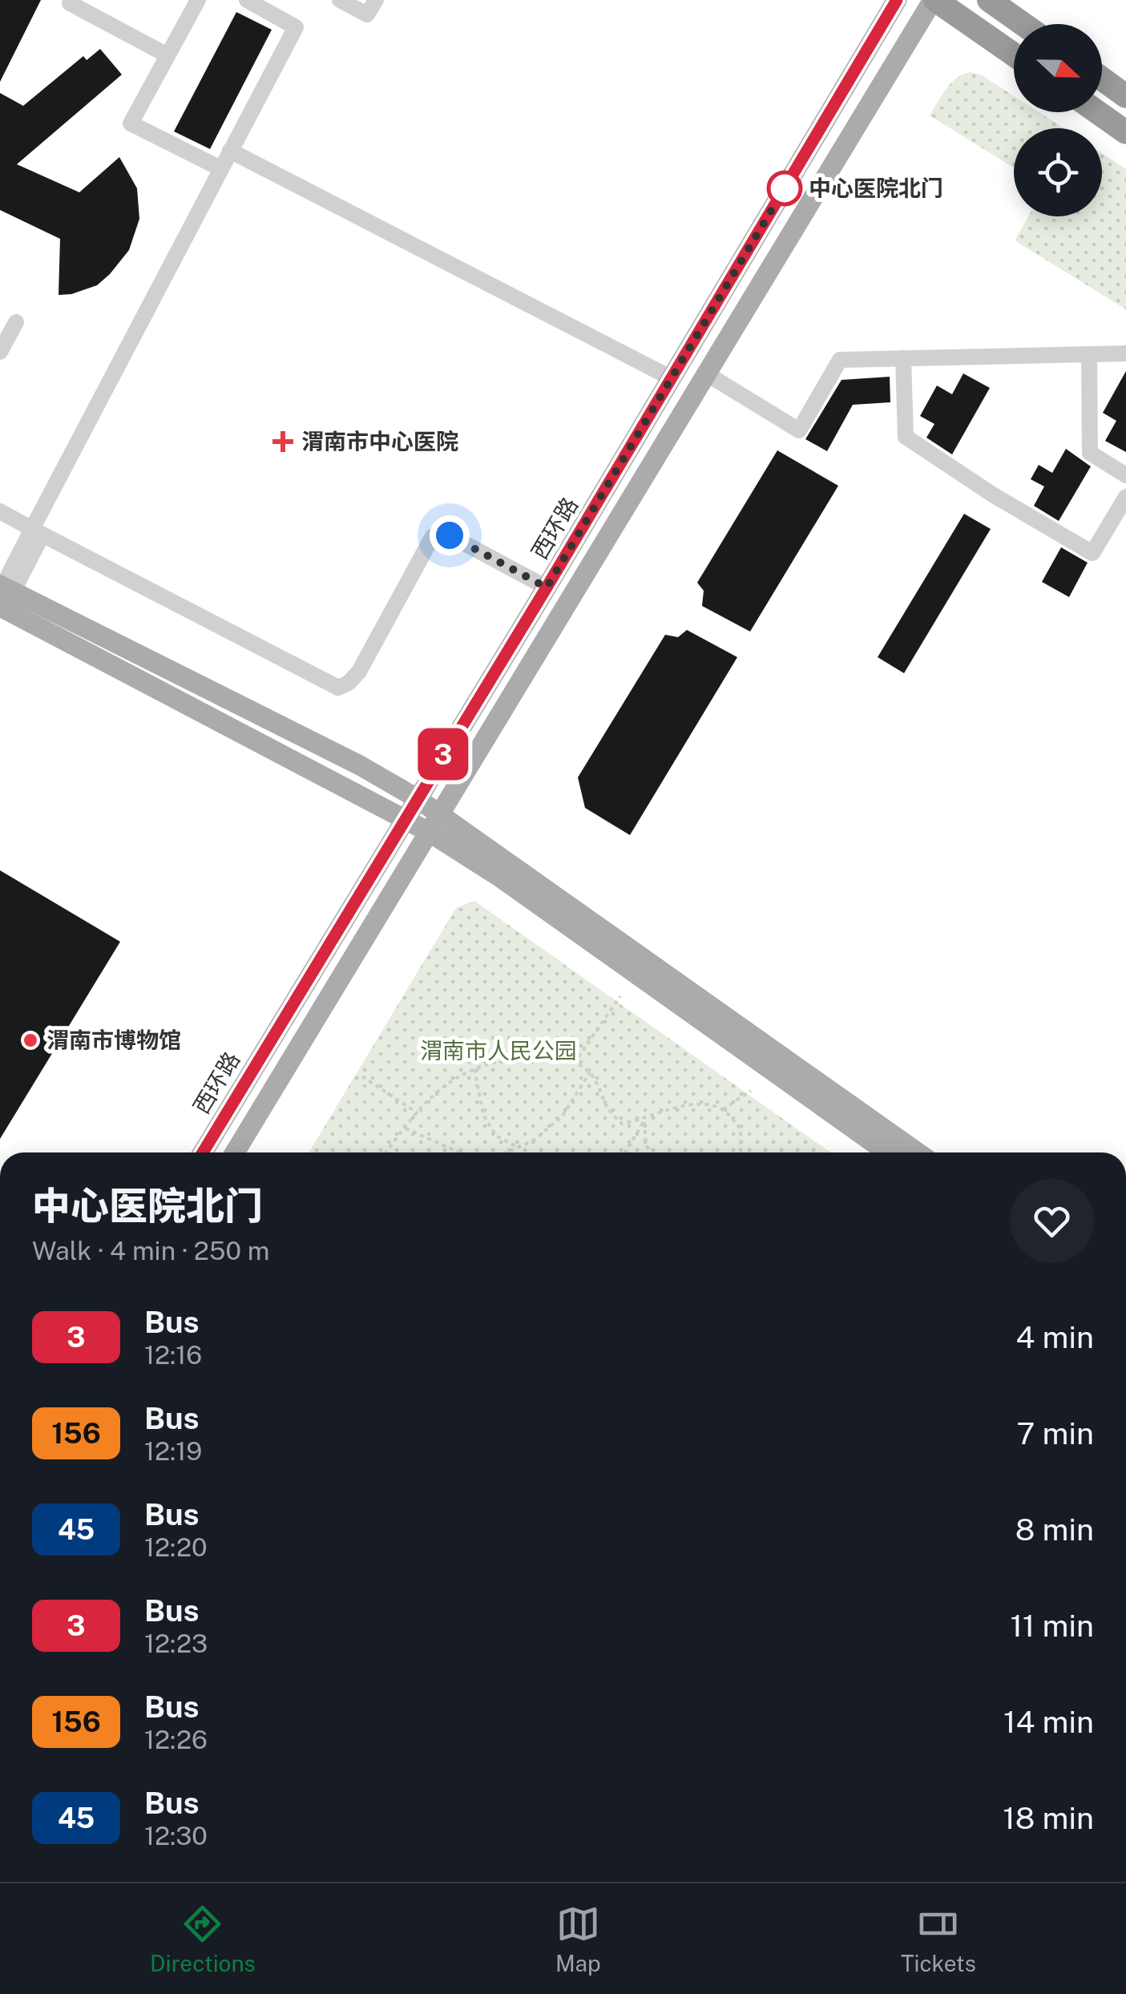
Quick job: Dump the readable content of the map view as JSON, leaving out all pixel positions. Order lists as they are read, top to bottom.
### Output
{
  "streets": {
    "main road": ["西环路"]
  },
  "parks": ["渭南市人民公园"],
  "places": {
    "other": ["中心医院北门", "渭南市博物馆"],
    "health": ["渭南市中心医院"]
  },
  "lines": ["bus line 3"],
  "north": "right",
  "page": {
    "on_map": "3",
    "heading": ["中心医院北门", "Walk · 4 min · 250 m"],
    "list": [
      {
        "mark": "3",
        "name": "Bus",
        "note": "12:16",
        "value": "4 min"
      },
      {
        "mark": "156",
        "name": "Bus",
        "note": "12:19",
        "value": "7 min"
      },
      {
        "mark": "45",
        "name": "Bus",
        "note": "12:20",
        "value": "8 min"
      },
      {
        "mark": "3",
        "name": "Bus",
        "note": "12:23",
        "value": "11 min"
      },
      {
        "mark": "156",
        "name": "Bus",
        "note": "12:26",
        "value": "14 min"
      },
      {
        "mark": "45",
        "name": "Bus",
        "note": "12:30",
        "value": "18 min"
      }
    ],
    "tabs": ["Directions", "Map", "Tickets"]
  }
}
